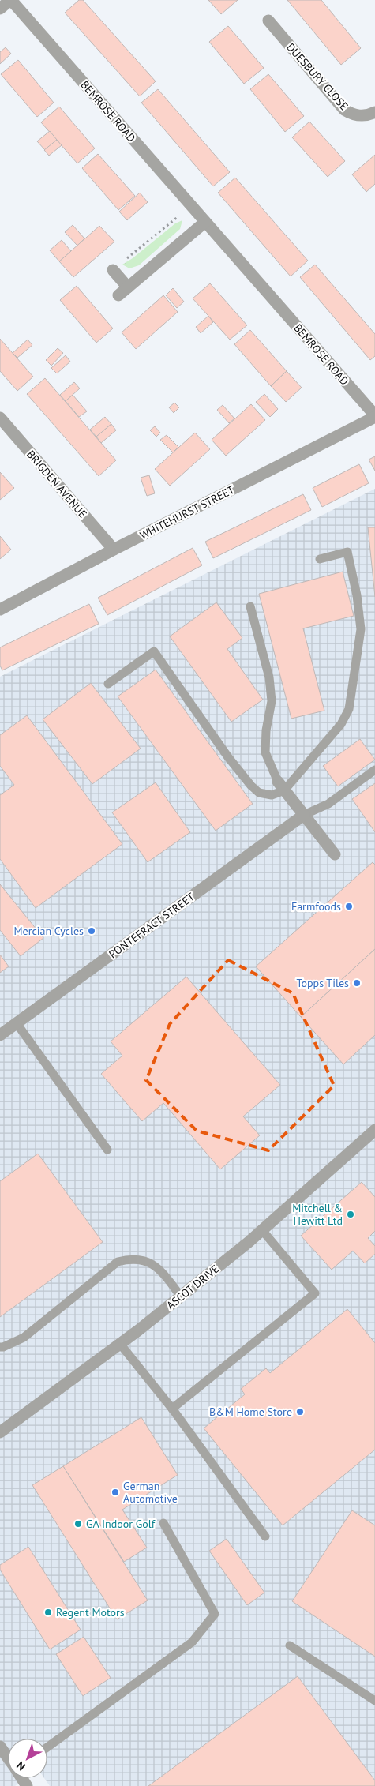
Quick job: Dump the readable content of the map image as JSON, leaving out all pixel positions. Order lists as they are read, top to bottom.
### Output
{
  "streets": {
    "street": [
      "DUESBURY CLOSE",
      "BEMROSE ROAD",
      "BRIGDEN AVENUE",
      "WHITEHURST STREET",
      "PONTEFRACT STREET",
      "ASCOT DRIVE"
    ]
  },
  "crossings": [
    ["BEMROSE ROAD", "WHITEHURST STREET"],
    ["BRIGDEN AVENUE", "WHITEHURST STREET"]
  ],
  "places": [
    "Farmfoods",
    "Mercian Cycles",
    "Topps Tiles",
    "Mitchell & Hewitt Ltd",
    "B&M Home Store",
    "German Automotive",
    "GA Indoor Golf",
    "Regent Motors"
  ],
  "north": "bottom left"
}
